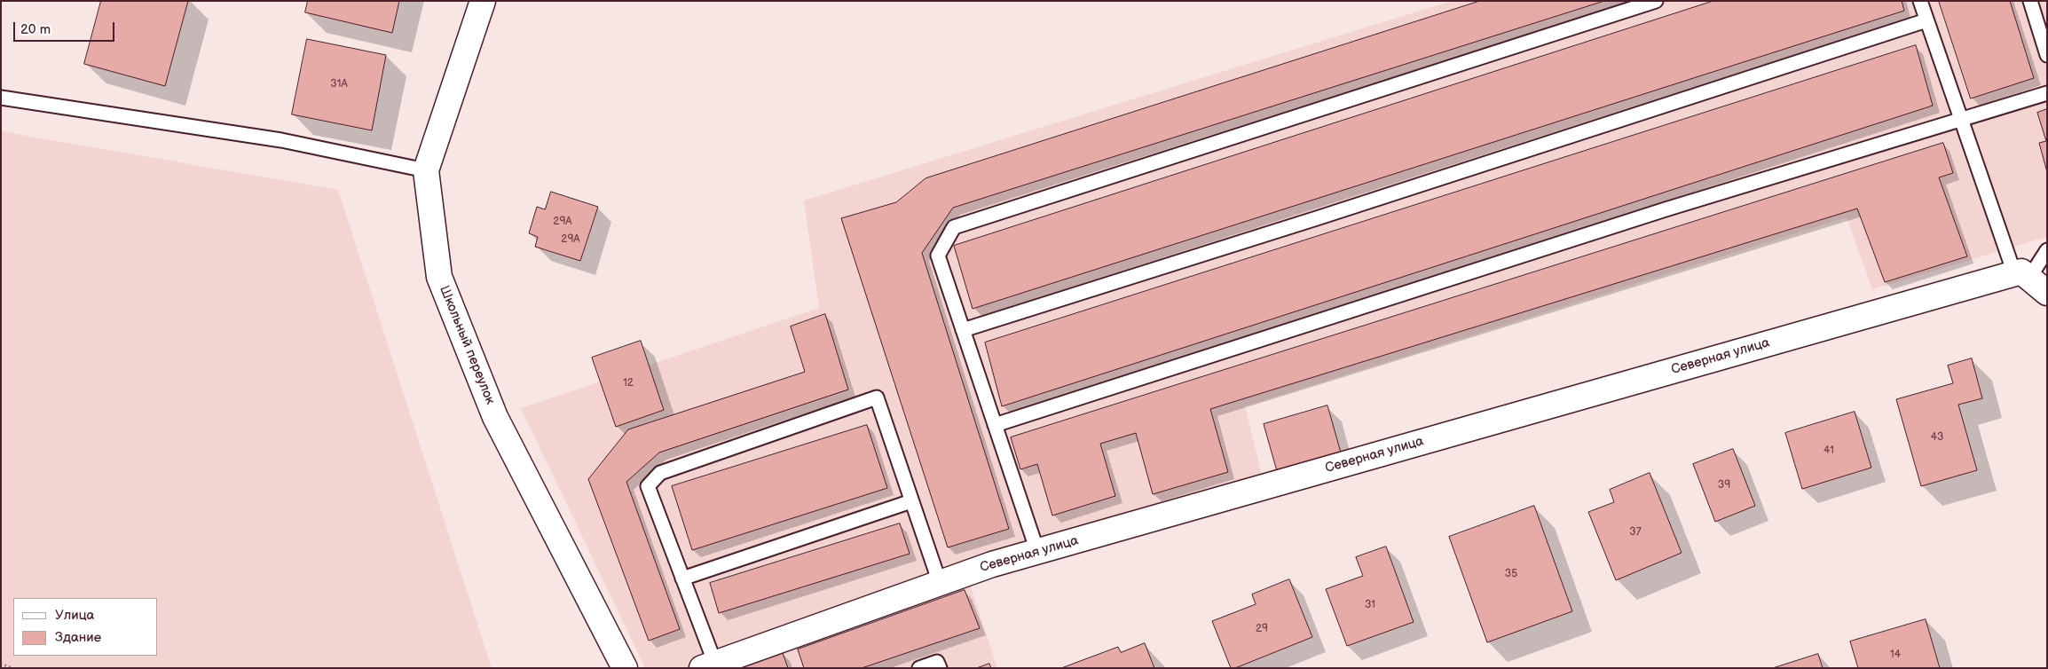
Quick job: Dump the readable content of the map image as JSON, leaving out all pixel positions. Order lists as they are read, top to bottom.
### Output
{
  "streets": {
    "street": ["Школьный переулок", "Северная улица"]
  },
  "house_numbers": [
    "31А",
    "29А",
    "29А",
    "12",
    "43",
    "41",
    "39",
    "37",
    "35",
    "31",
    "29",
    "14"
  ],
  "legend": ["Улица", "Здание"],
  "scale_bar": "20 m"
}
